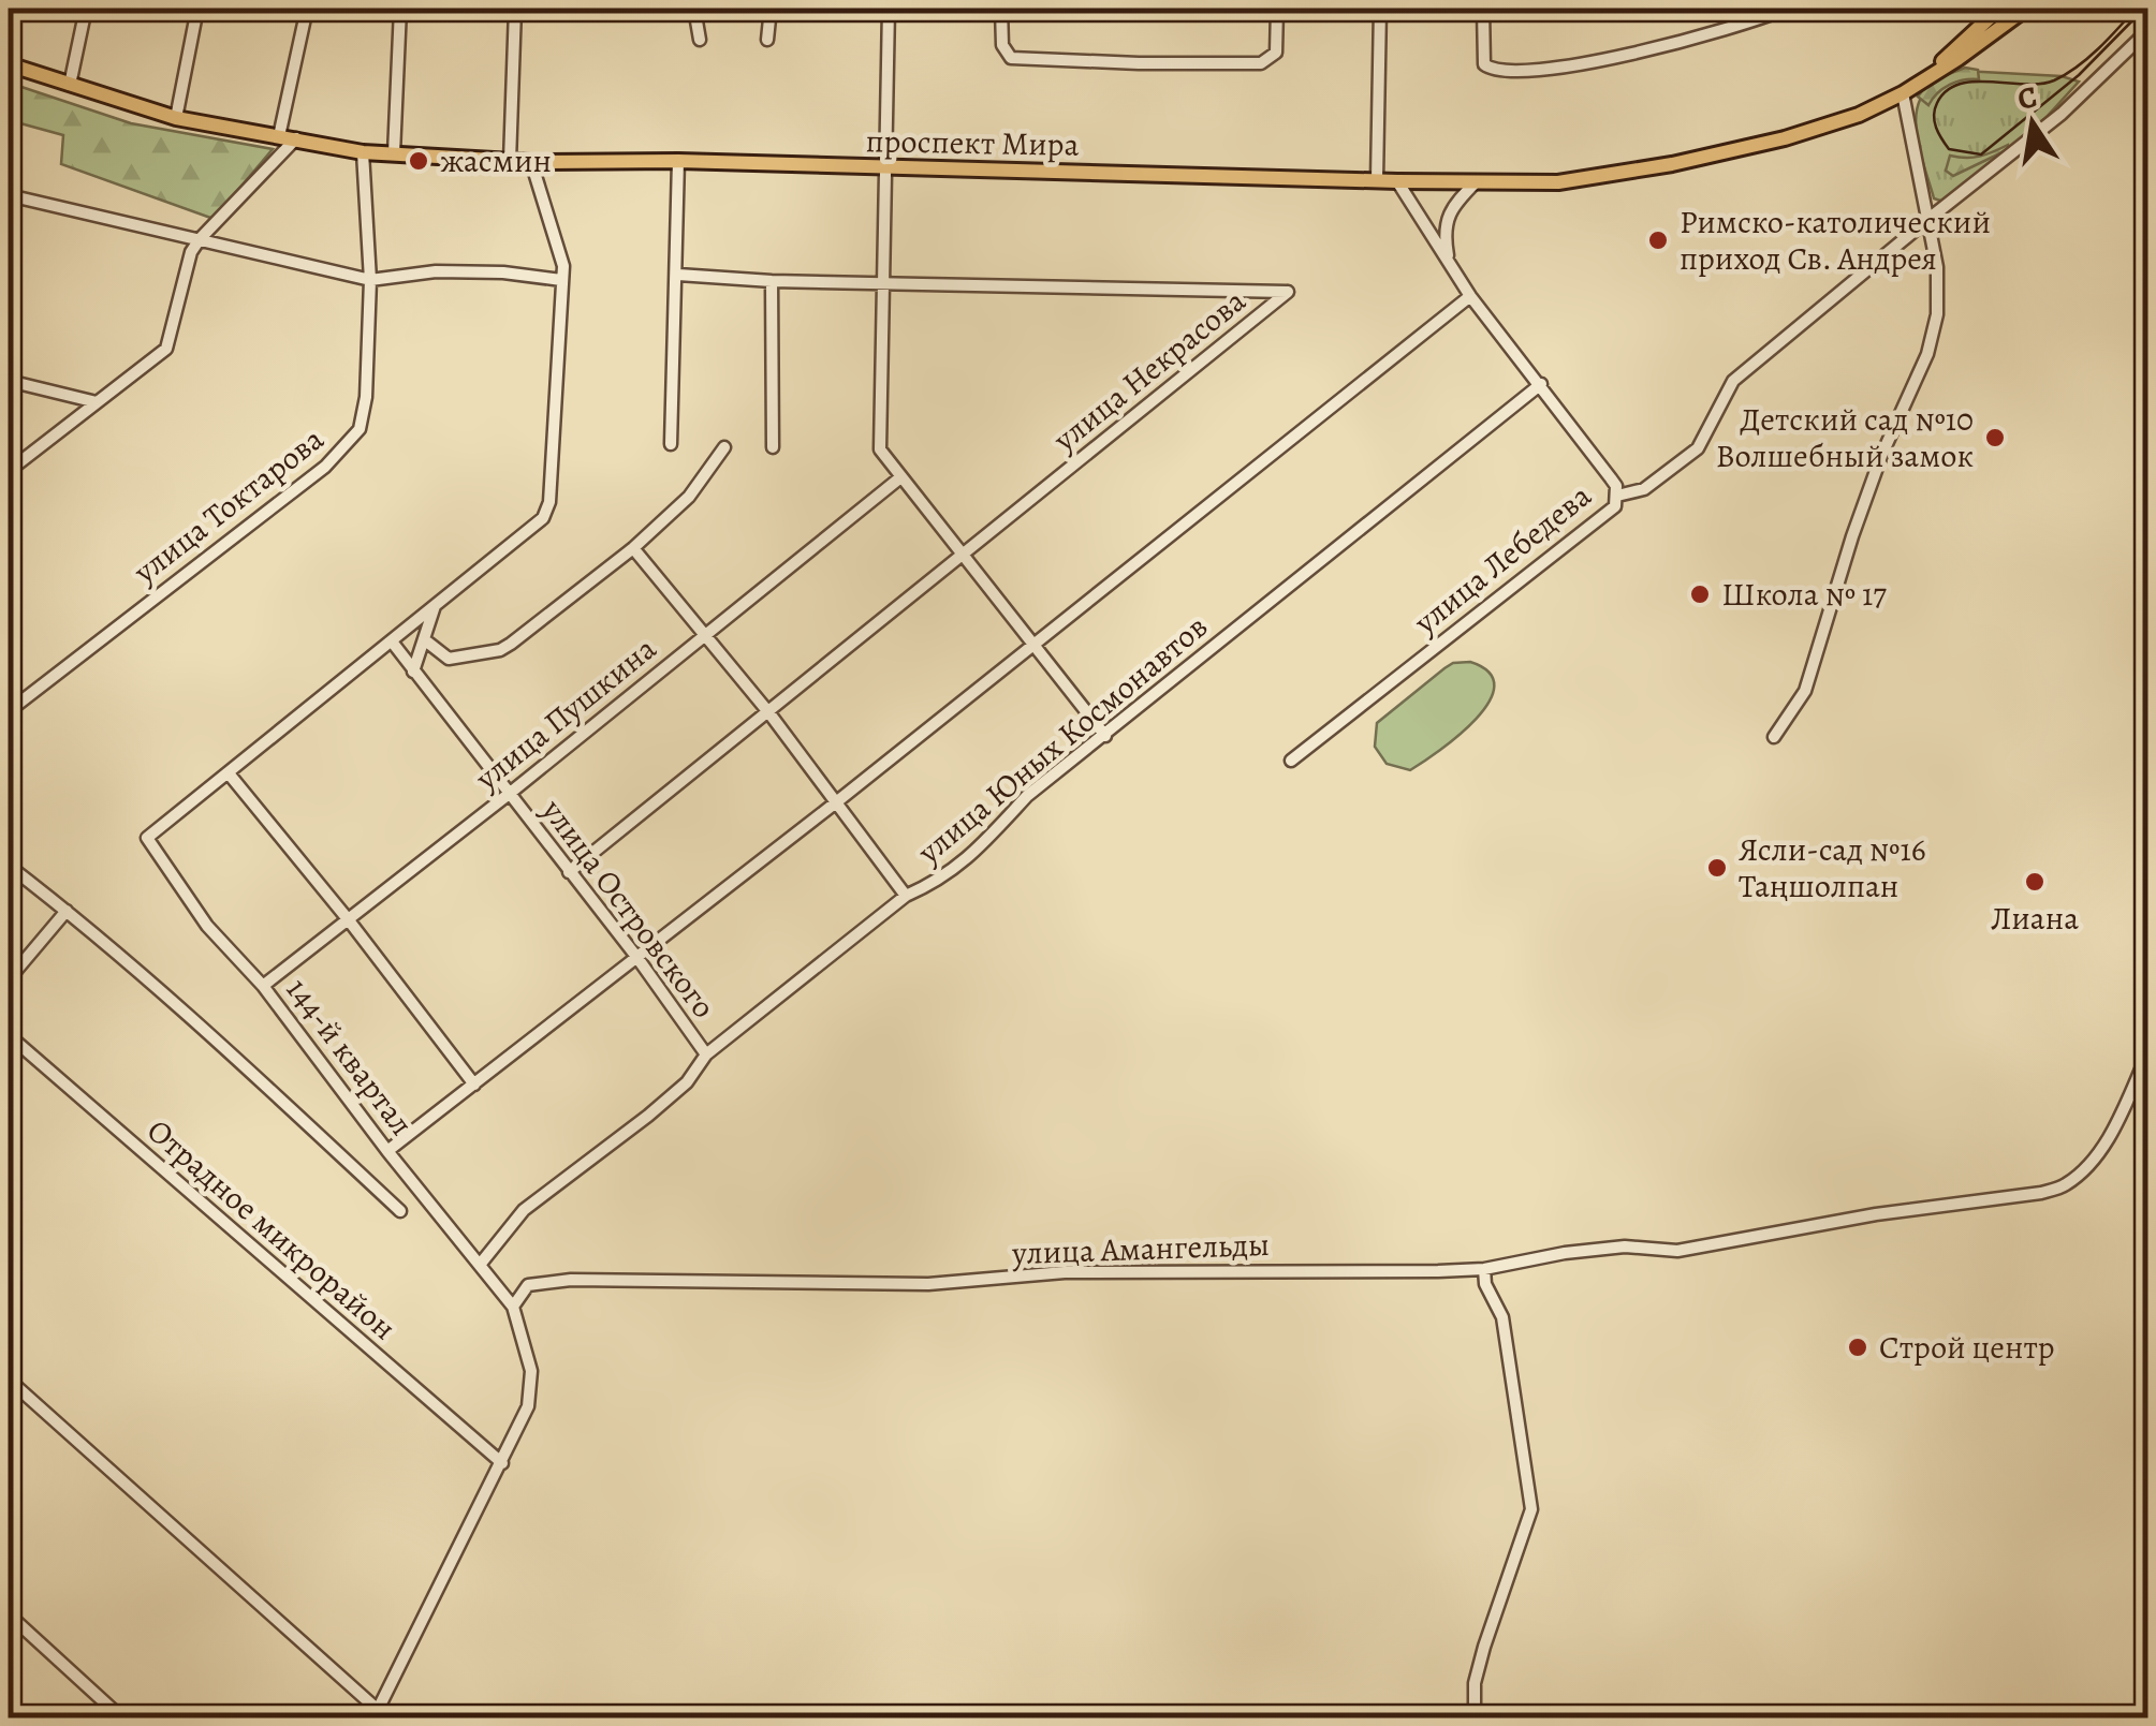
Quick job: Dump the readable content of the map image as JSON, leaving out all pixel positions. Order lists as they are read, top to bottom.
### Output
{
  "streets": {
    "main road": ["проспект Мира"],
    "street": [
      "улица Некрасова",
      "улица Токтарова",
      "улица Лебедева",
      "улица Пушкина",
      "улица Юных Космонавтов",
      "улица Островского",
      "144-й квартал",
      "Отрадное микрорайон",
      "улица Амангельды"
    ]
  },
  "crossings": [
    ["проспект Мира", "улица Токтарова"],
    ["проспект Мира", "улица Лебедева"],
    ["улица Некрасова", "улица Островского"],
    ["улица Лебедева", "улица Юных Космонавтов"],
    ["улица Пушкина", "улица Островского"],
    ["улица Пушкина", "144-й квартал"],
    ["улица Юных Космонавтов", "улица Островского"],
    ["улица Юных Космонавтов", "144-й квартал"],
    ["144-й квартал", "улица Амангельды"]
  ],
  "places": [
    "жасмин",
    "Римско-католический приход Св. Андрея",
    "Детский сад №10 Волшебный замок",
    "Школа № 17",
    "Ясли-сад №16 Таңшолпан",
    "Лиана",
    "Строй центр"
  ],
  "north": "top"
}
